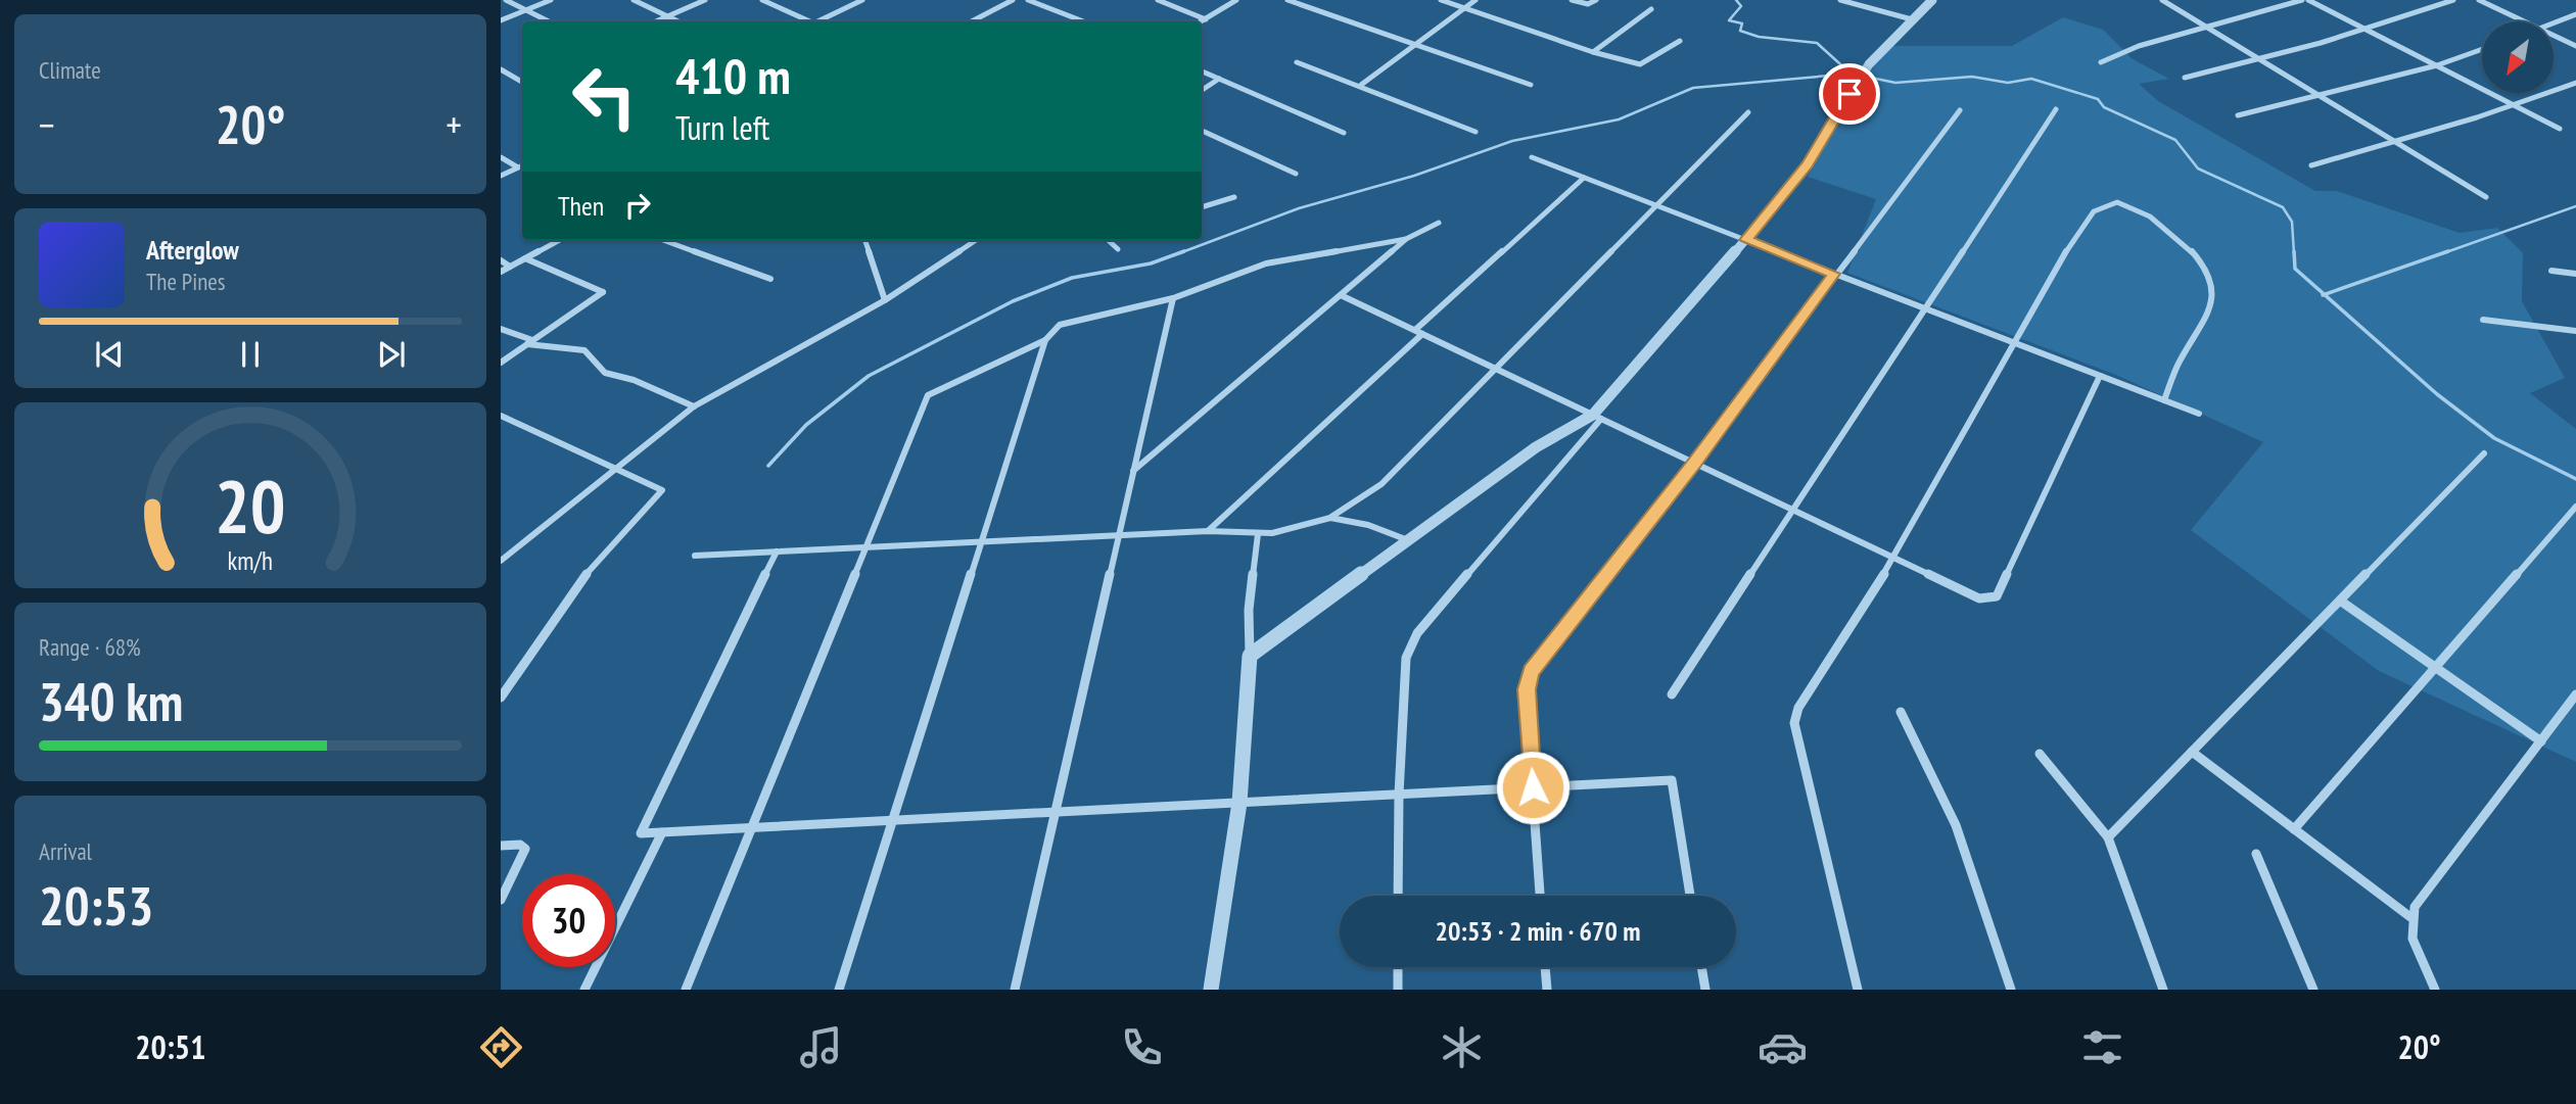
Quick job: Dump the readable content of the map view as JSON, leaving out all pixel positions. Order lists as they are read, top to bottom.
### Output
{
  "north": "bottom left",
  "page": {
    "tile": [
      "Climate",
      ["Range · 68%", "340 km"],
      ["Arrival", "20:53"]
    ],
    "turn": ["410 m", "Turn left"],
    "heat": ["−", "20°", "+"],
    "then": "Then",
    "song": ["Afterglow", "The Pines"],
    "limit": "30",
    "trip": "20:53 · 2 min · 670 m",
    "tabs": ["20:51", "20°"],
    "gauge": ["20", "km/h"]
  }
}
